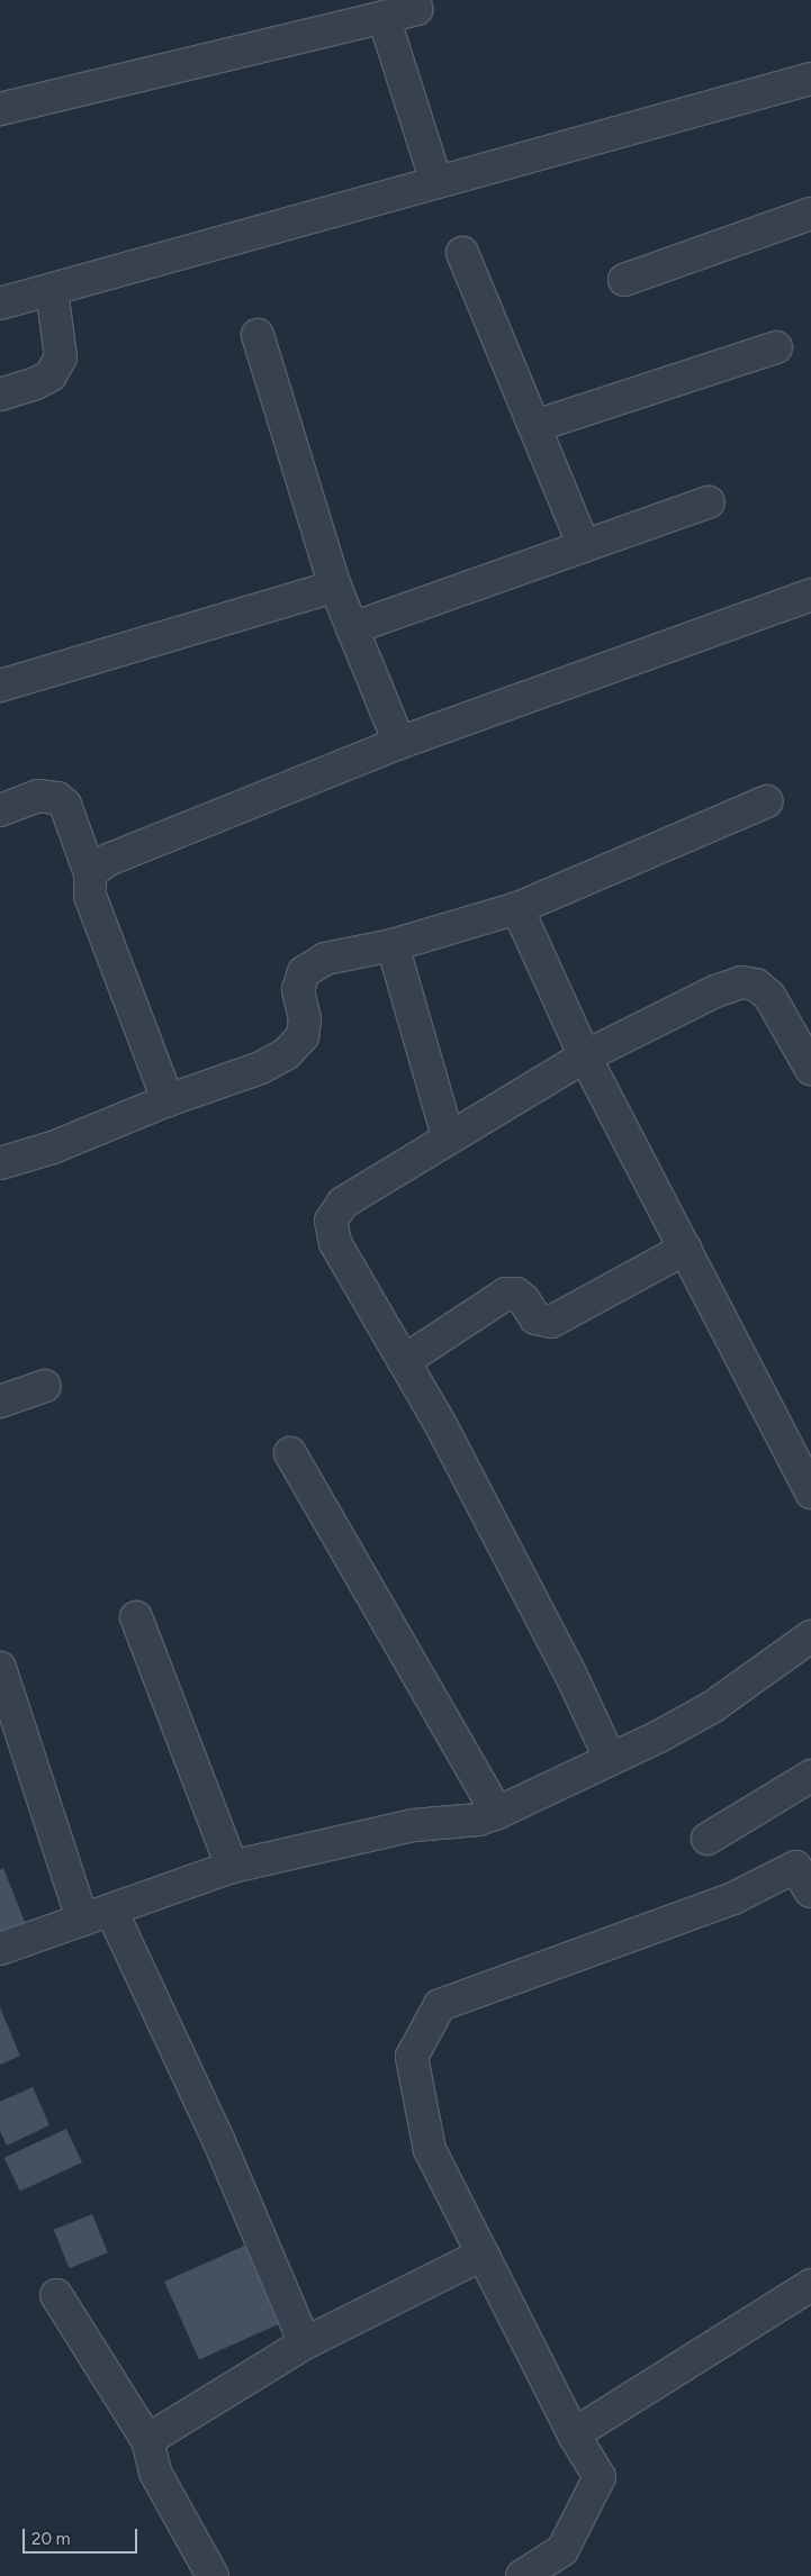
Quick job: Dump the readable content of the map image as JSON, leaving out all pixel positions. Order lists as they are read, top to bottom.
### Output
{
  "scale_bar": "20 m"
}
